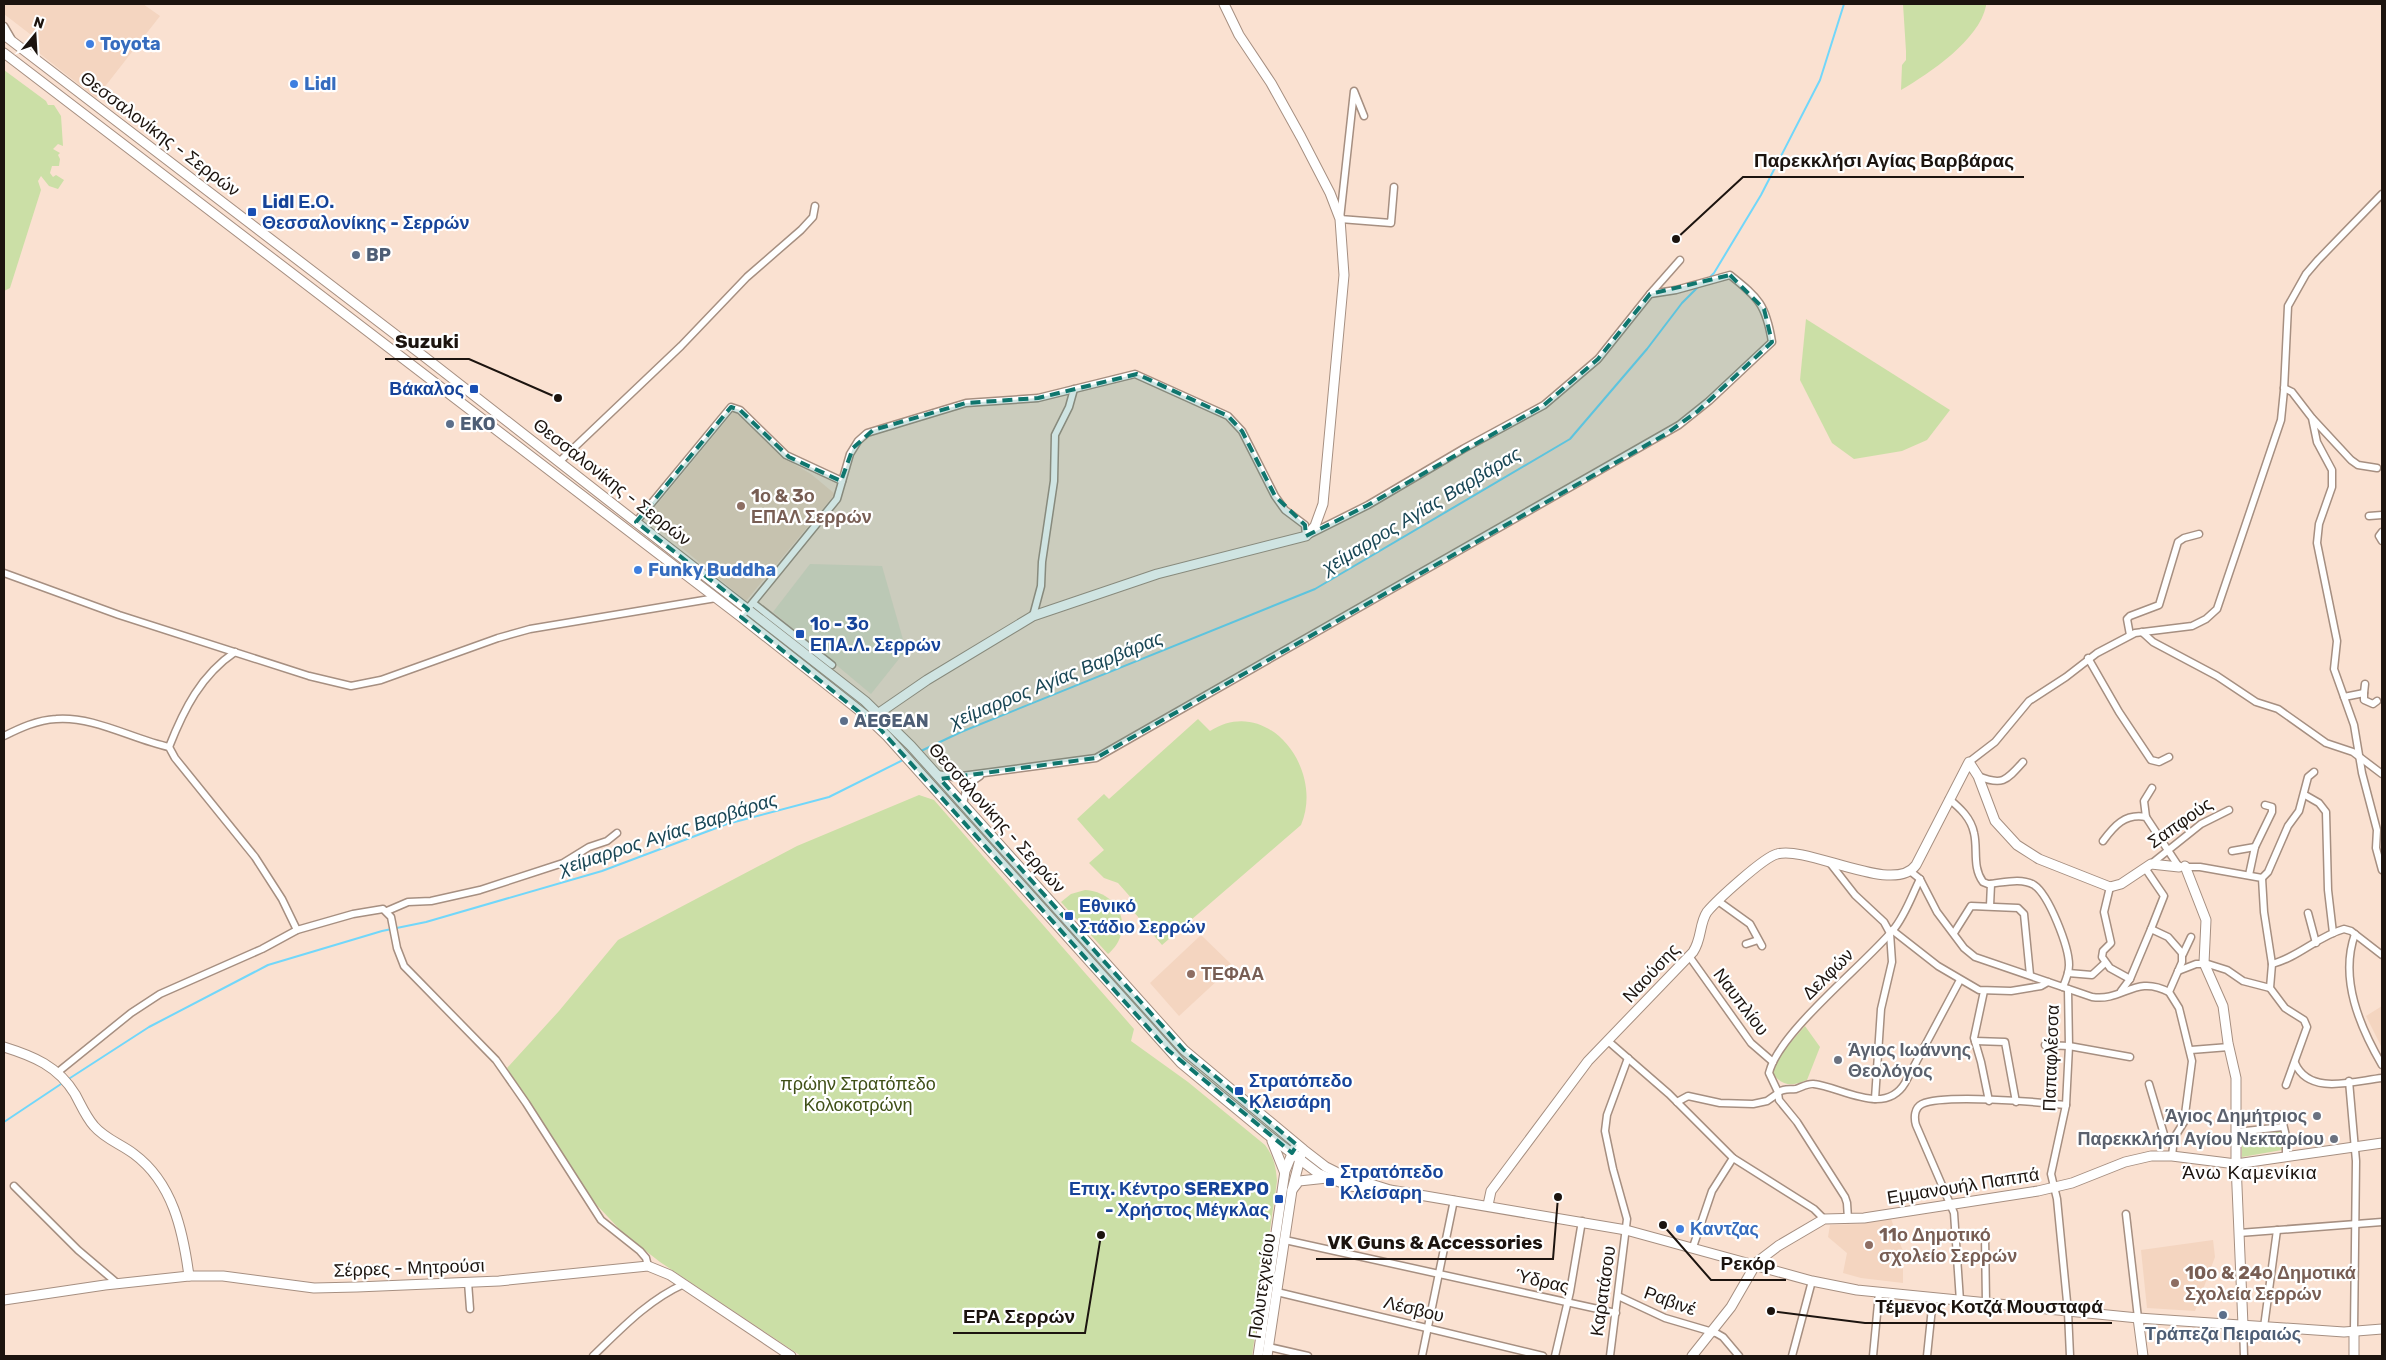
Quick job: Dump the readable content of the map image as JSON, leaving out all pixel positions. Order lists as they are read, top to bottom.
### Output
{
  "streets": {
    "main road": [
      "Θεσσαλονίκης - Σερρών",
      "Σαπφούς",
      "Ναούσης",
      "Εμμανουήλ Παππά",
      "Σέρρες - Μητρούσι",
      "Πολυτεχνείου"
    ],
    "street": [
      "Δελφών",
      "Ναυπλίου",
      "Παπαφλέσσα",
      "Ύδρας",
      "Καρατάσου",
      "Ραβινέ",
      "Λέσβου"
    ]
  },
  "crossings": [
    ["Θεσσαλονίκης - Σερρών", "Πολυτεχνείου"],
    ["Ναούσης", "Ναυπλίου"],
    ["Δελφών", "Ναυπλίου"],
    ["Παπαφλέσσα", "Εμμανουήλ Παππά"],
    ["Ύδρας", "Πολυτεχνείου"],
    ["Ύδρας", "Καρατάσου"],
    ["Πολυτεχνείου", "Λέσβου"],
    ["Καρατάσου", "Ραβινέ"]
  ],
  "districts": ["Άνω Καμενίκια"],
  "water": ["χείμαρρος Αγίας Βαρβάρας"],
  "parks": ["πρώην Στρατόπεδο Κολοκοτρώνη"],
  "places": {
    "other": [
      "Toyota",
      "Lidl",
      "Παρεκκλήσι Αγίας Βαρβάρας",
      "BP",
      "Suzuki",
      "EKO",
      "1ο & 3ο ΕΠΑΛ Σερρών",
      "Funky Buddha",
      "AEGEAN",
      "ΤΕΦΑΑ",
      "Άγιος Ιωάννης Θεολόγος",
      "Άγιος Δημήτριος",
      "Παρεκκλήσι Αγίου Νεκταρίου",
      "VK Guns & Accessories",
      "Ρεκόρ",
      "Καντζας",
      "ΕΡΑ Σερρών",
      "11ο Δημοτικό σχολείο Σερρών",
      "10ο & 24ο Δημοτικά Σχολεία Σερρών",
      "Τέμενος Κοτζά Μουσταφά",
      "Τράπεζα Πειραιώς"
    ],
    "transit": [
      "Lidl Ε.Ο. Θεσσαλονίκης - Σερρών",
      "Βάκαλος",
      "1ο - 3ο ΕΠΑ.Λ. Σερρών",
      "Εθνικό Στάδιο Σερρών",
      "Στρατόπεδο Κλεισάρη",
      "Στρατόπεδο Κλείσαρη",
      "Επιχ. Κέντρο SEREXPO - Χρήστος Μέγκλας"
    ]
  },
  "north": "top"
}
